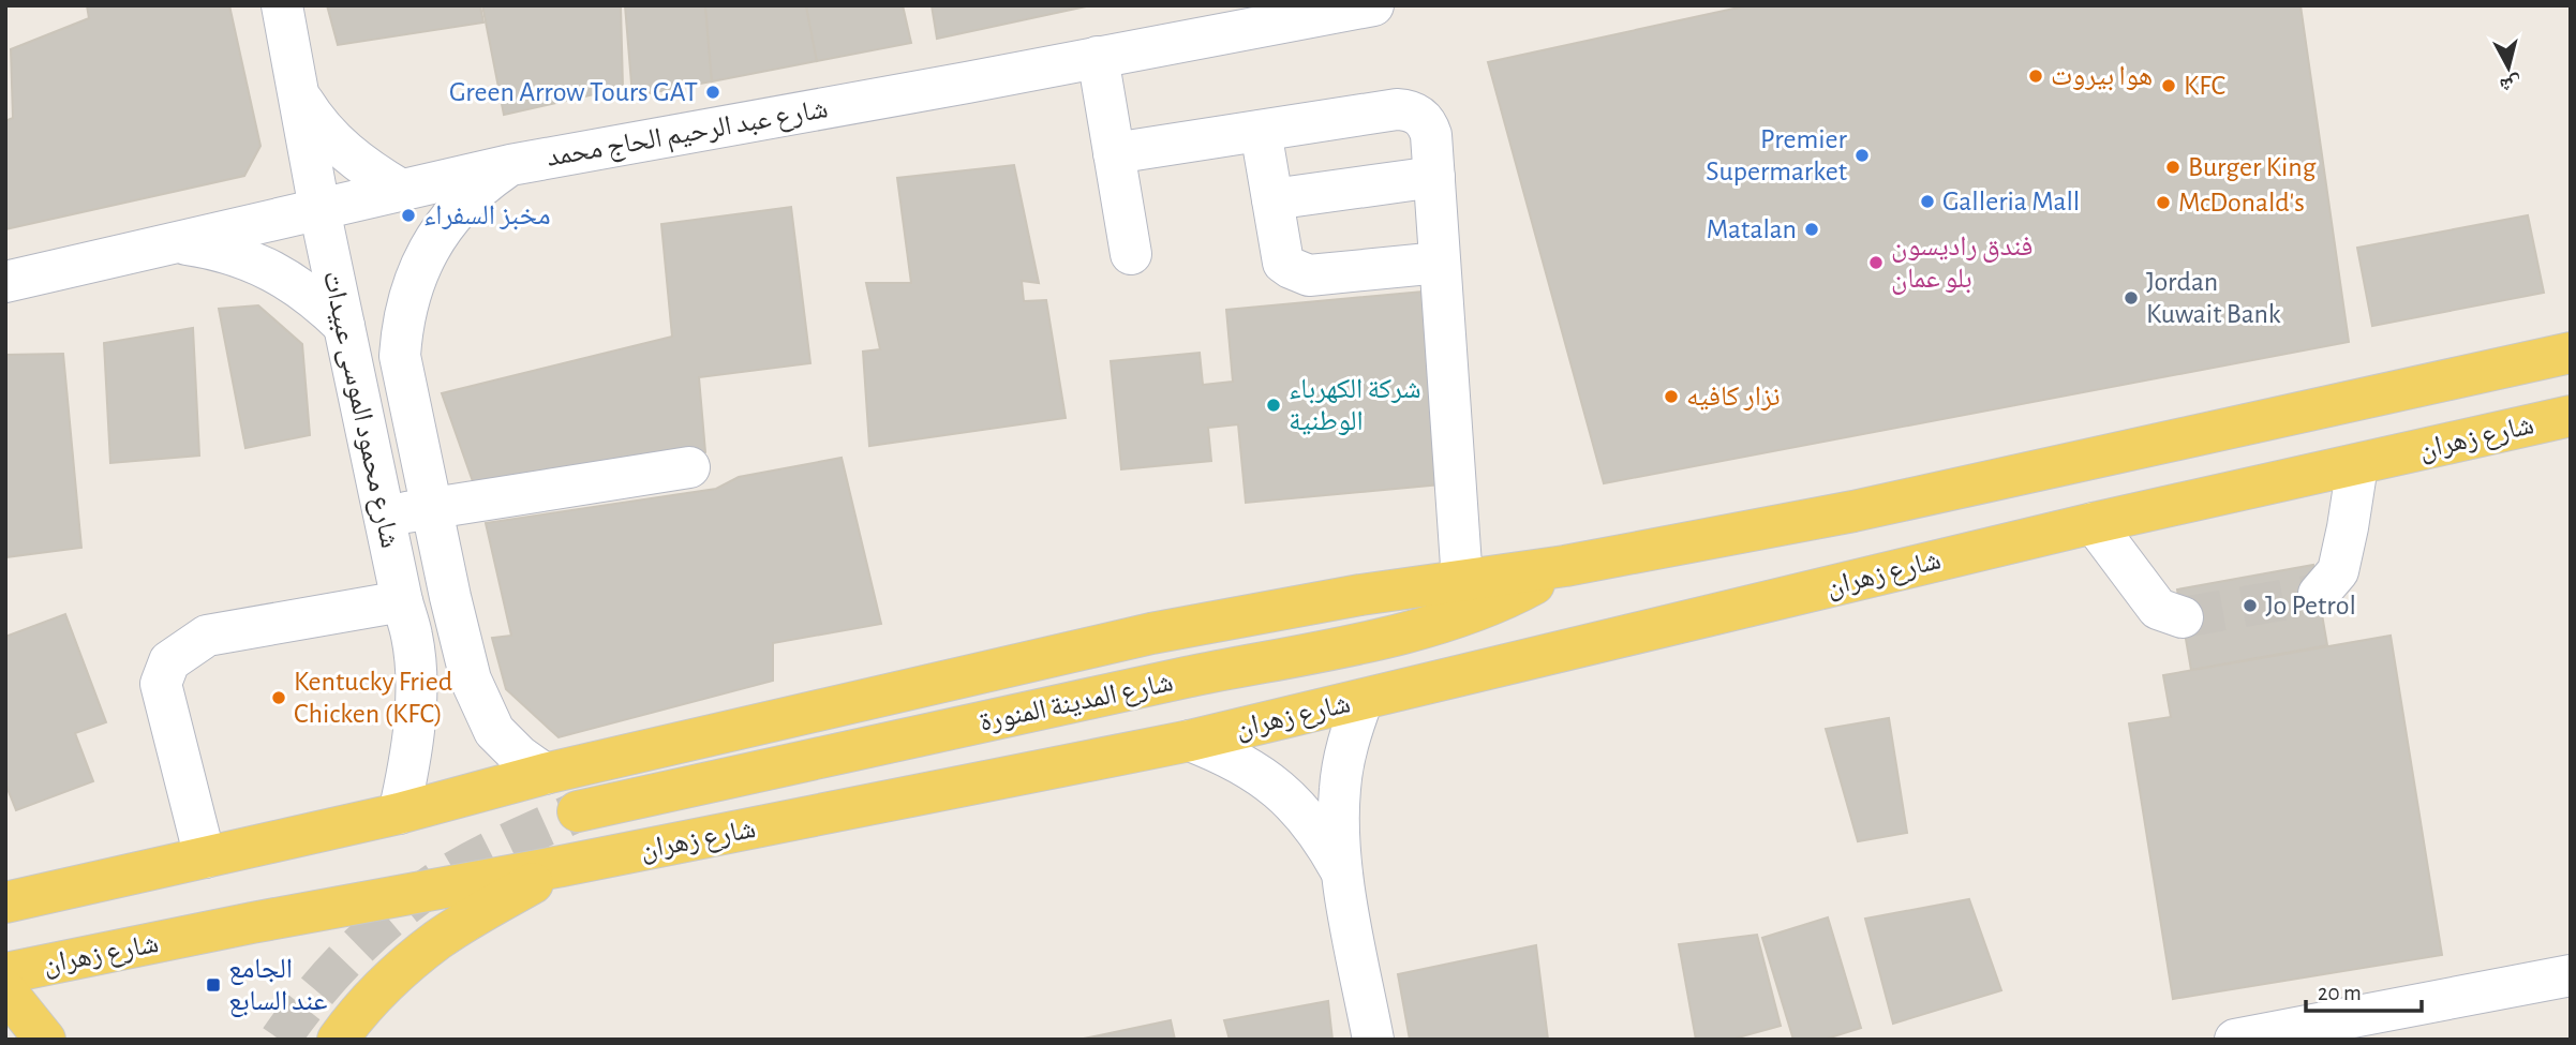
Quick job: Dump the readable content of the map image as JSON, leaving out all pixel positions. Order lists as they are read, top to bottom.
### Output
{
  "streets": {
    "main road": ["شارع زهران", "شارع المدينة المنورة"],
    "street": ["شارع عبد الرحيم الحاج محمد", "شارع محمود الموسى عبيدات"]
  },
  "crossings": [
    ["شارع عبد الرحيم الحاج محمد", "شارع محمود الموسى عبيدات"]
  ],
  "places": {
    "other": [
      "هوا بيروت",
      "KFC",
      "Green Arrow Tours GAT",
      "Premier Supermarket",
      "Burger King",
      "Galleria Mall",
      "McDonald's",
      "مخبز السفراء",
      "Matalan",
      "فندق راديسون بلو عمان",
      "Jordan Kuwait Bank",
      "نزار كافيه",
      "شركة الكهرباء الوطنية",
      "Jo Petrol",
      "Kentucky Fried Chicken (KFC)"
    ],
    "transit": ["الجامع عند السابع"]
  },
  "scale_bar": "20 m",
  "north": "bottom"
}
